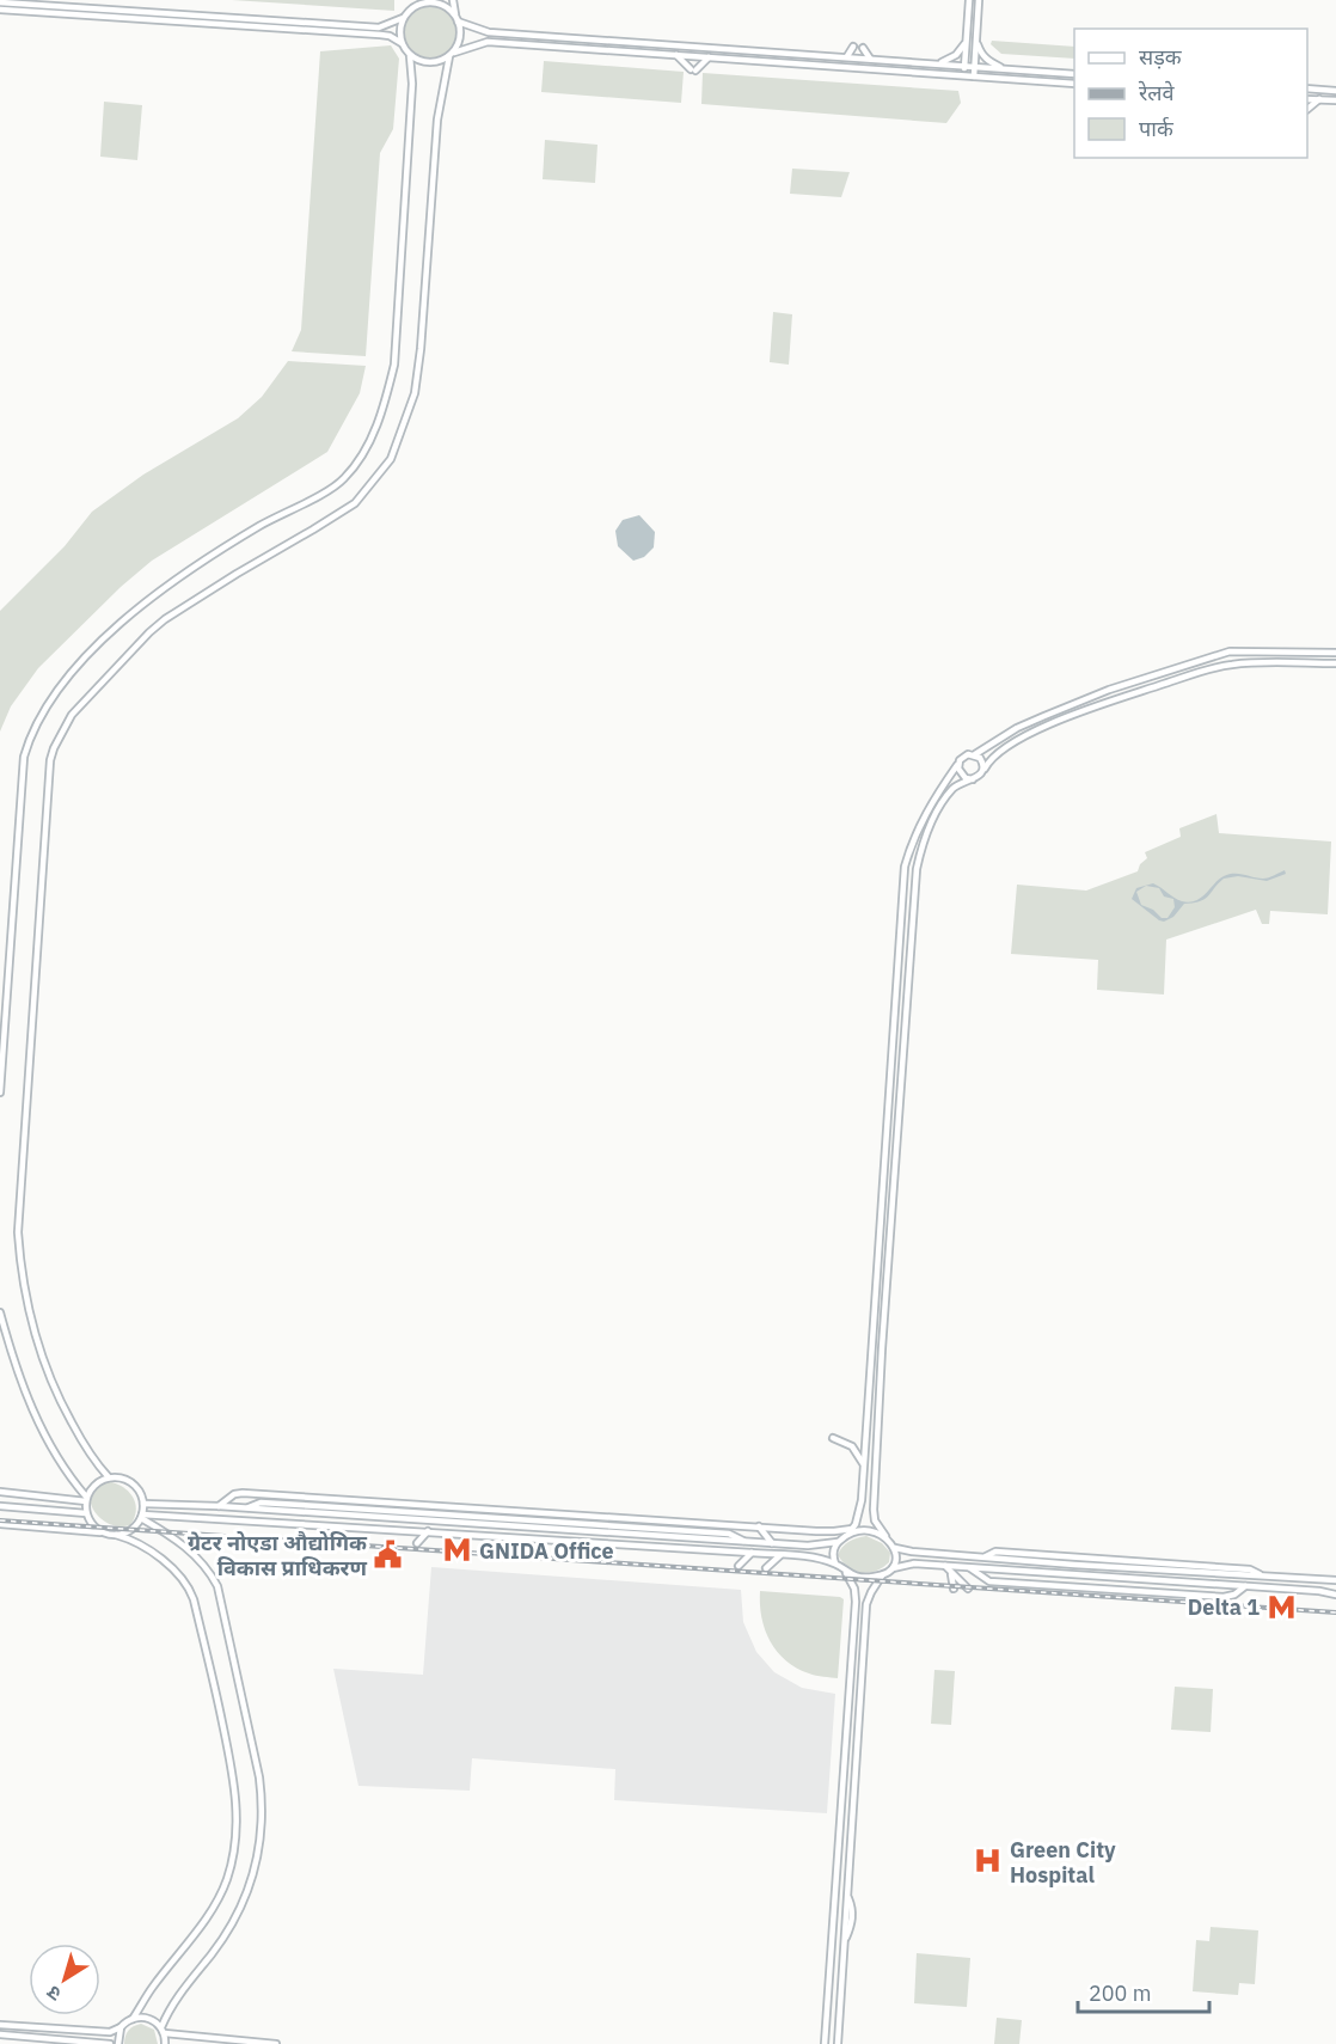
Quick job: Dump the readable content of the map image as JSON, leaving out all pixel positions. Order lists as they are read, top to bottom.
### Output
{
  "places": {
    "metro station": ["GNIDA Office", "Delta 1"],
    "public building": ["ग्रेटर नोएडा औद्योगिक विकास प्राधिकरण"],
    "hospital": ["Green City Hospital"]
  },
  "legend": ["सड़क", "रेलवे", "पार्क"],
  "scale_bar": "200 m",
  "north": "bottom left"
}
